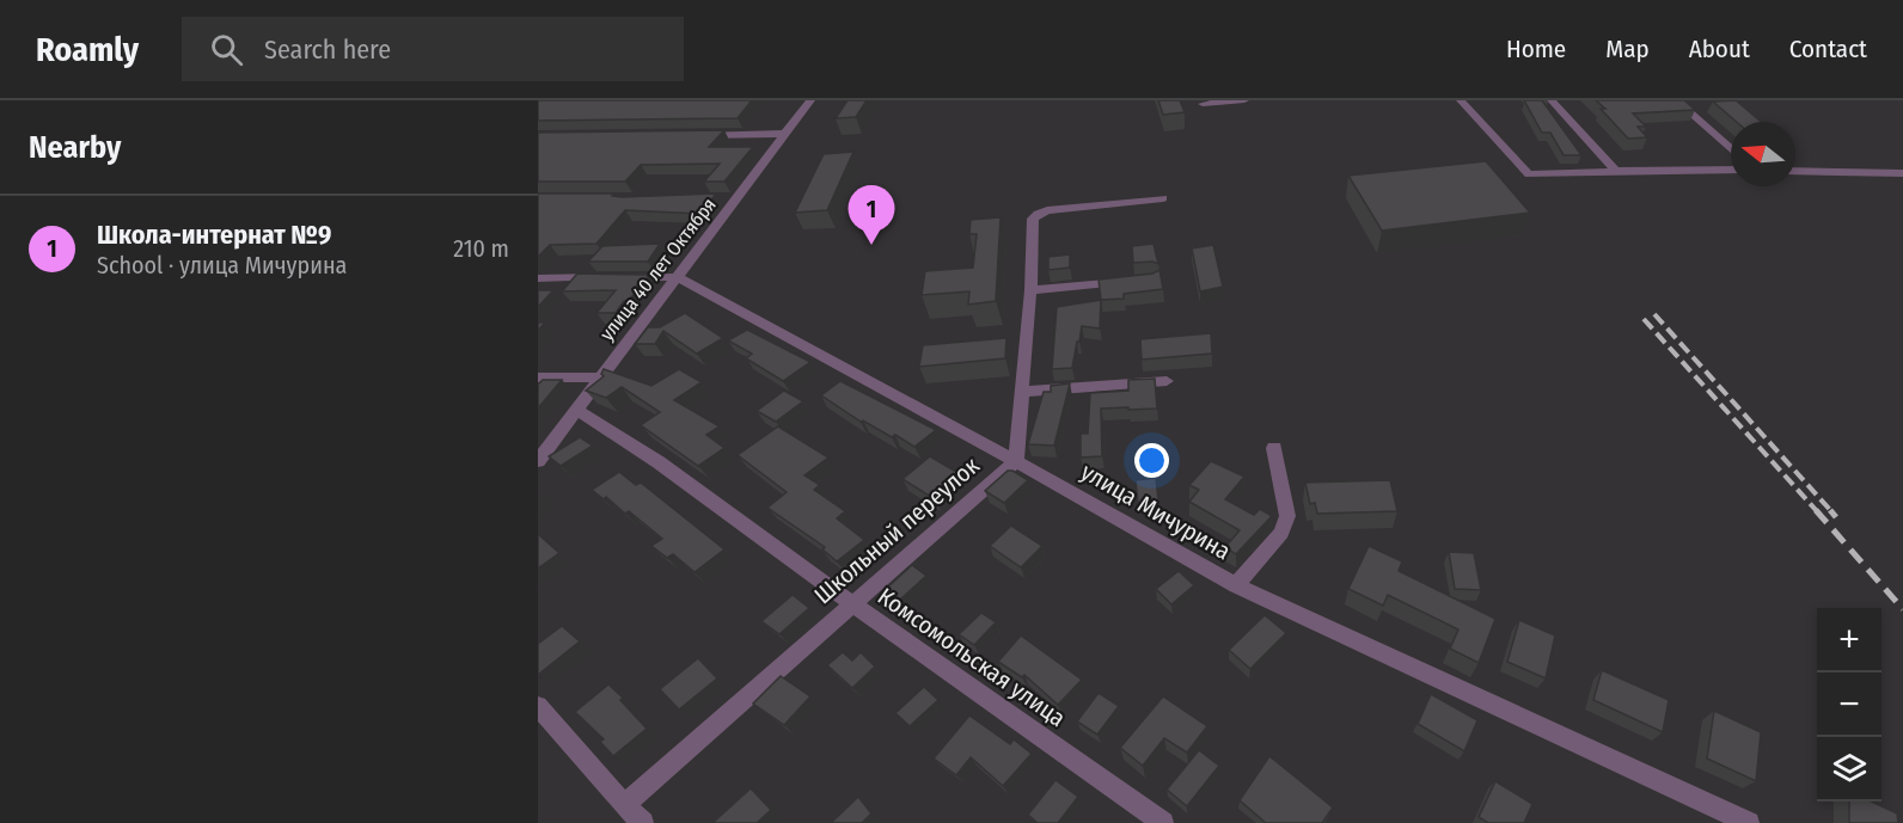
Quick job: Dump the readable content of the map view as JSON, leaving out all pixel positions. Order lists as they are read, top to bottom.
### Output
{
  "streets": {
    "street": [
      "улица 40 лет Октября",
      "улица Мичурина",
      "Школьный переулок",
      "Комсомольская улица"
    ]
  },
  "crossings": [
    ["улица 40 лет Октября", "улица Мичурина"],
    ["улица 40 лет Октября", "Комсомольская улица"],
    ["улица Мичурина", "Школьный переулок"],
    ["Школьный переулок", "Комсомольская улица"]
  ],
  "north": "left",
  "page": {
    "header": "Roamly",
    "search": "Search here",
    "nav": [
      "Home",
      "Map",
      "About",
      "Contact"
    ],
    "heading": "Nearby",
    "pins": "1",
    "list": [
      {
        "mark": "1",
        "name": "Школа-интернат №9",
        "note": "School · улица Мичурина",
        "value": "210 m"
      }
    ],
    "map_buttons": ["+", "−"]
  }
}
